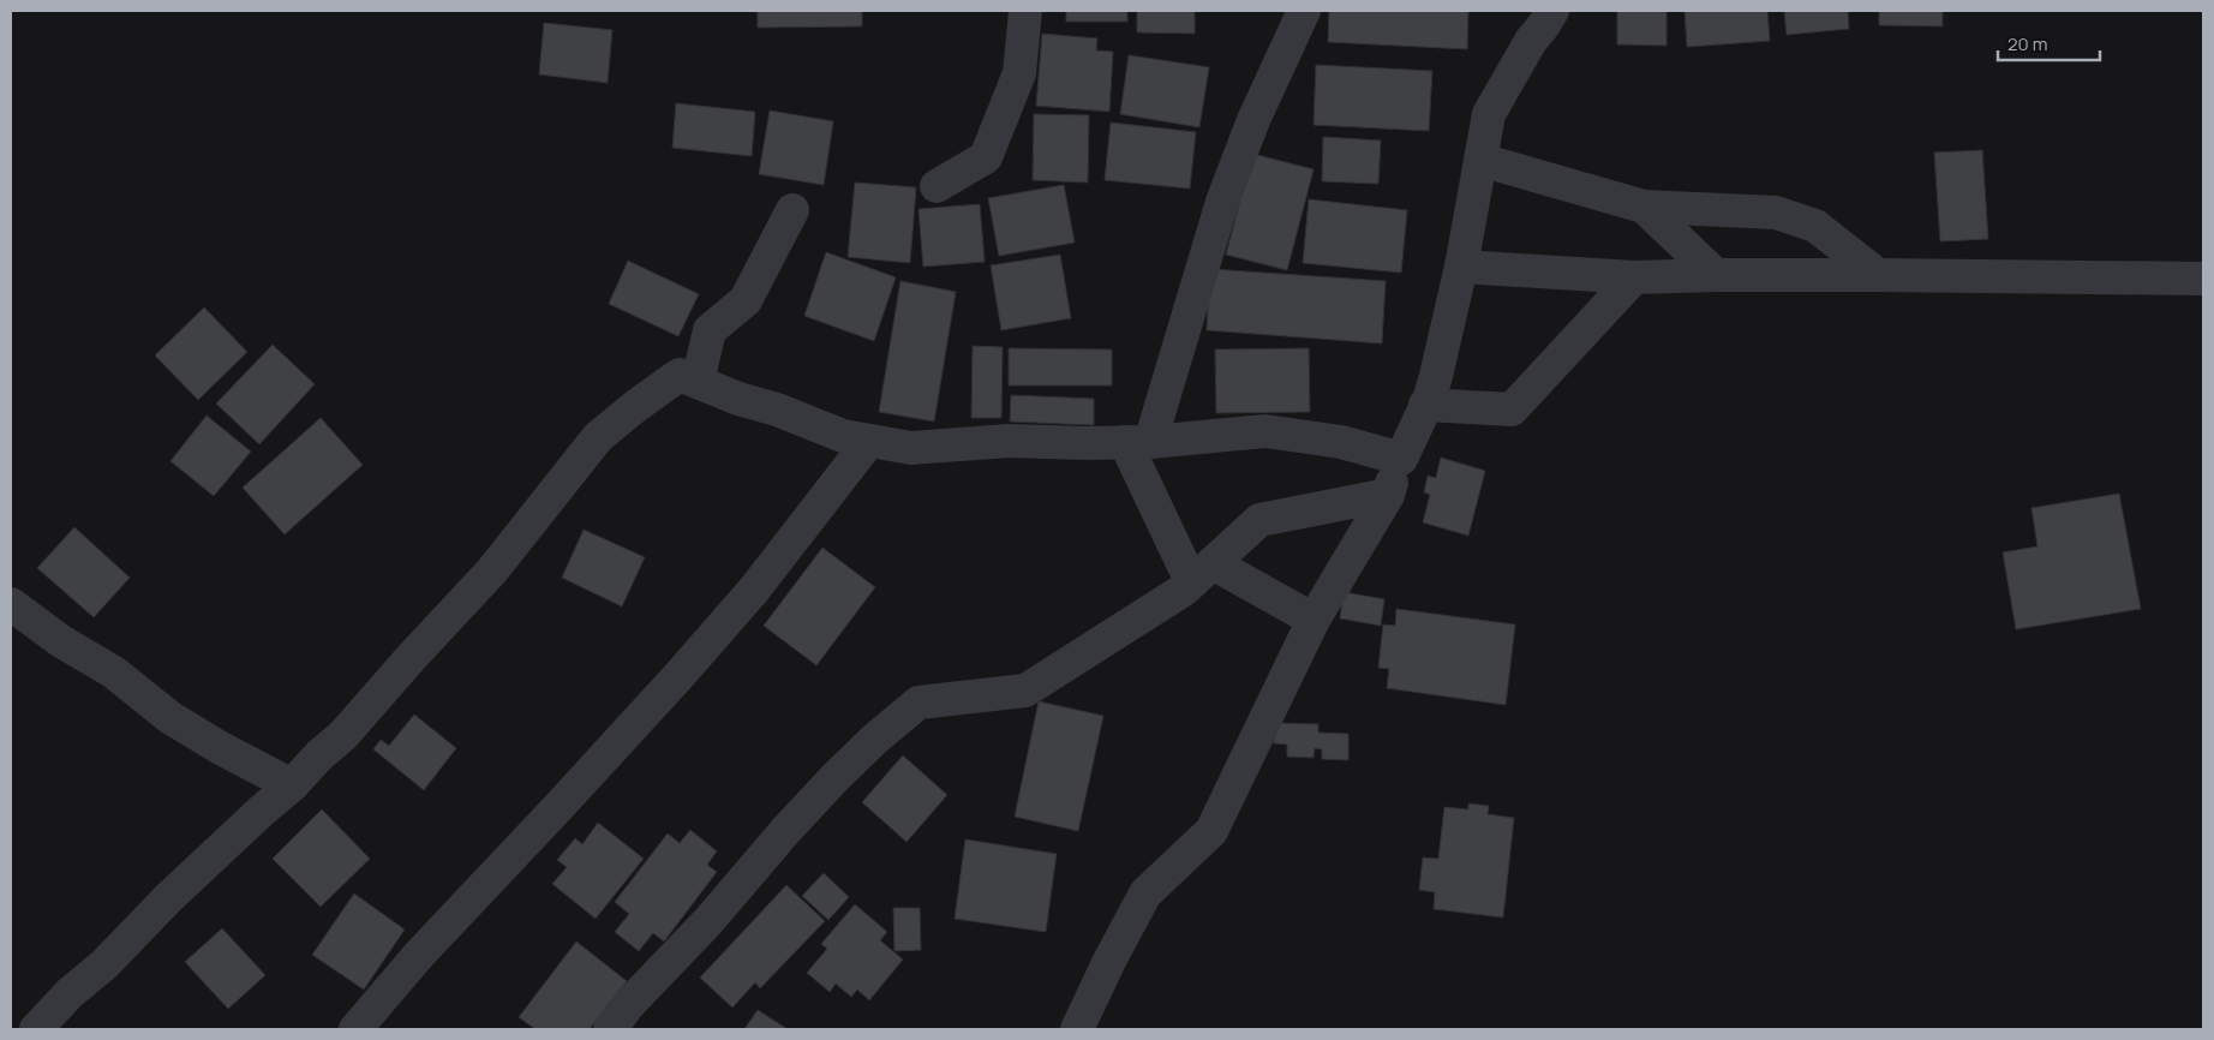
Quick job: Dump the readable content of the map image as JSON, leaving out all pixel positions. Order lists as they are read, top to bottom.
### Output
{
  "scale_bar": "20 m"
}
